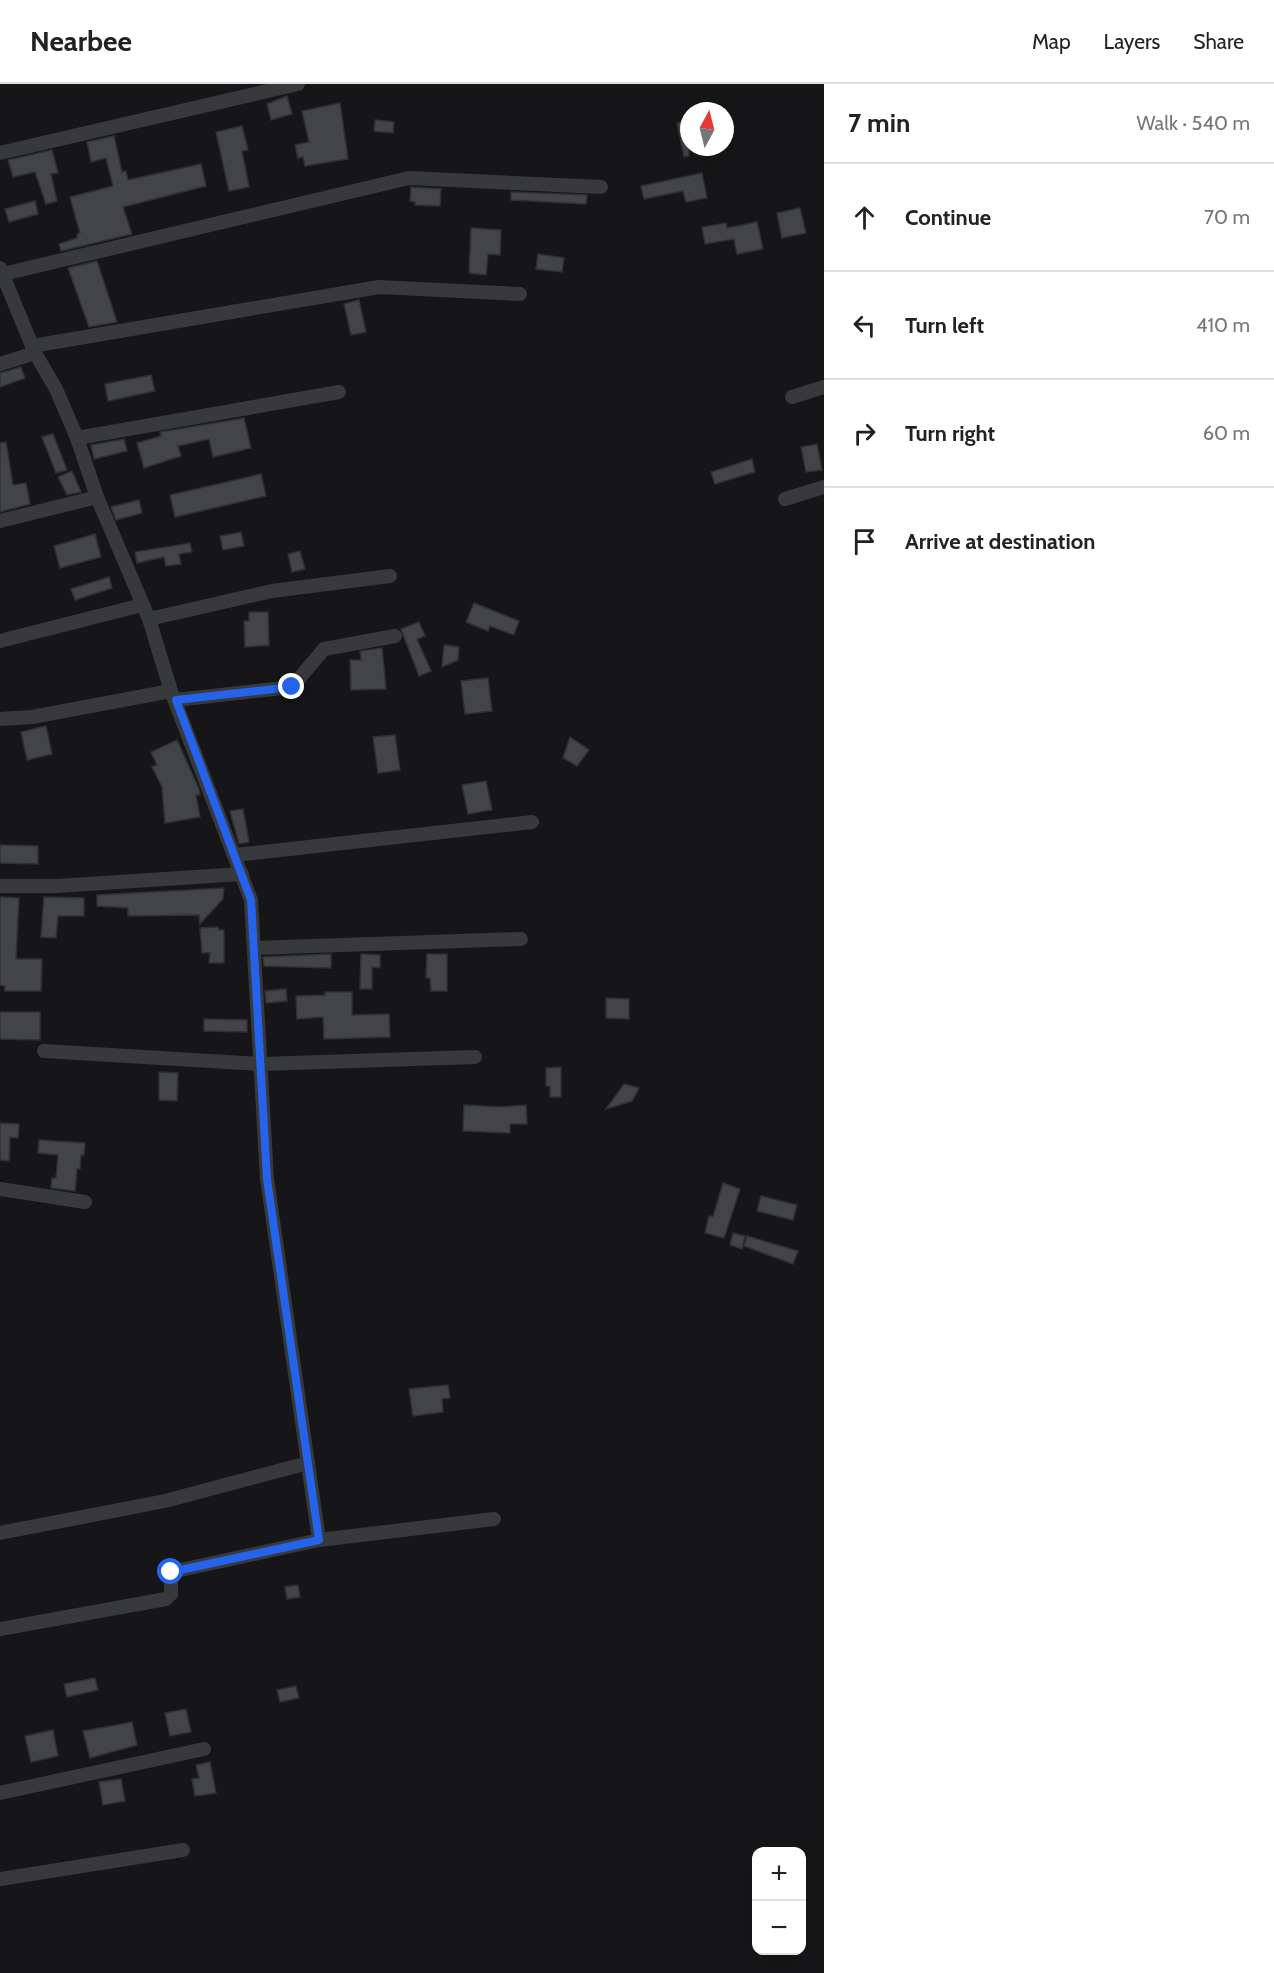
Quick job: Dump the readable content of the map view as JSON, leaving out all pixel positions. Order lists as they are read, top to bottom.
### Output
{
  "north": "top",
  "page": {
    "header": "Nearbee",
    "nav": ["Map", "Layers", "Share"],
    "heading": ["7 min", "Walk · 540 m"],
    "list": [
      ["Continue", "70 m"],
      ["Turn left", "410 m"],
      ["Turn right", "60 m"],
      "Arrive at destination"
    ],
    "map_buttons": ["+", "−"]
  }
}
